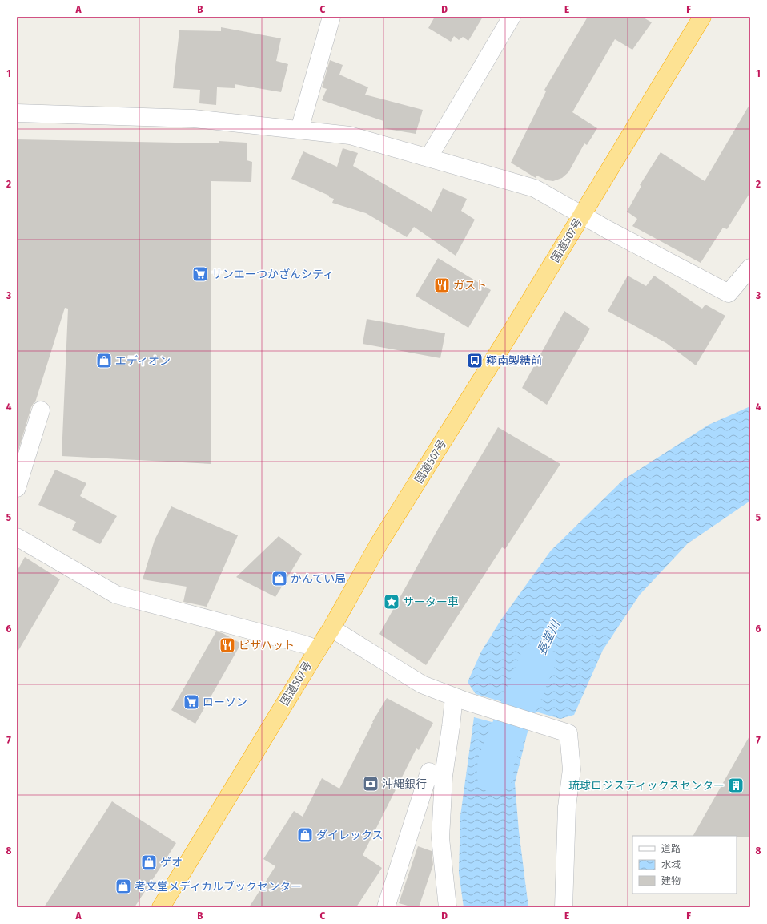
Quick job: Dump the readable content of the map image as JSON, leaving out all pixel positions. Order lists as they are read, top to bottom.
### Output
{
  "streets": {
    "highway": ["国道507号"]
  },
  "water": ["長堂川"],
  "places": {
    "supermarket": ["サンエーつかざんシティ", "ローソン"],
    "restaurant": ["ガスト", "ピザハット"],
    "shop": [
      "エディオン",
      "かんてい局",
      "ダイレックス",
      "ゲオ",
      "考文堂メディカルブックセンター"
    ],
    "bus stop": ["翔南製糖前"],
    "place": ["サーター車"],
    "bank": ["沖縄銀行"],
    "building": ["琉球ロジスティックスセンター"]
  },
  "legend": ["道路", "水域", "建物"],
  "grid": {
    "columns": [
      "A",
      "B",
      "C",
      "D",
      "E",
      "F"
    ],
    "rows": [
      "1",
      "2",
      "3",
      "4",
      "5",
      "6",
      "7",
      "8"
    ]
  }
}
